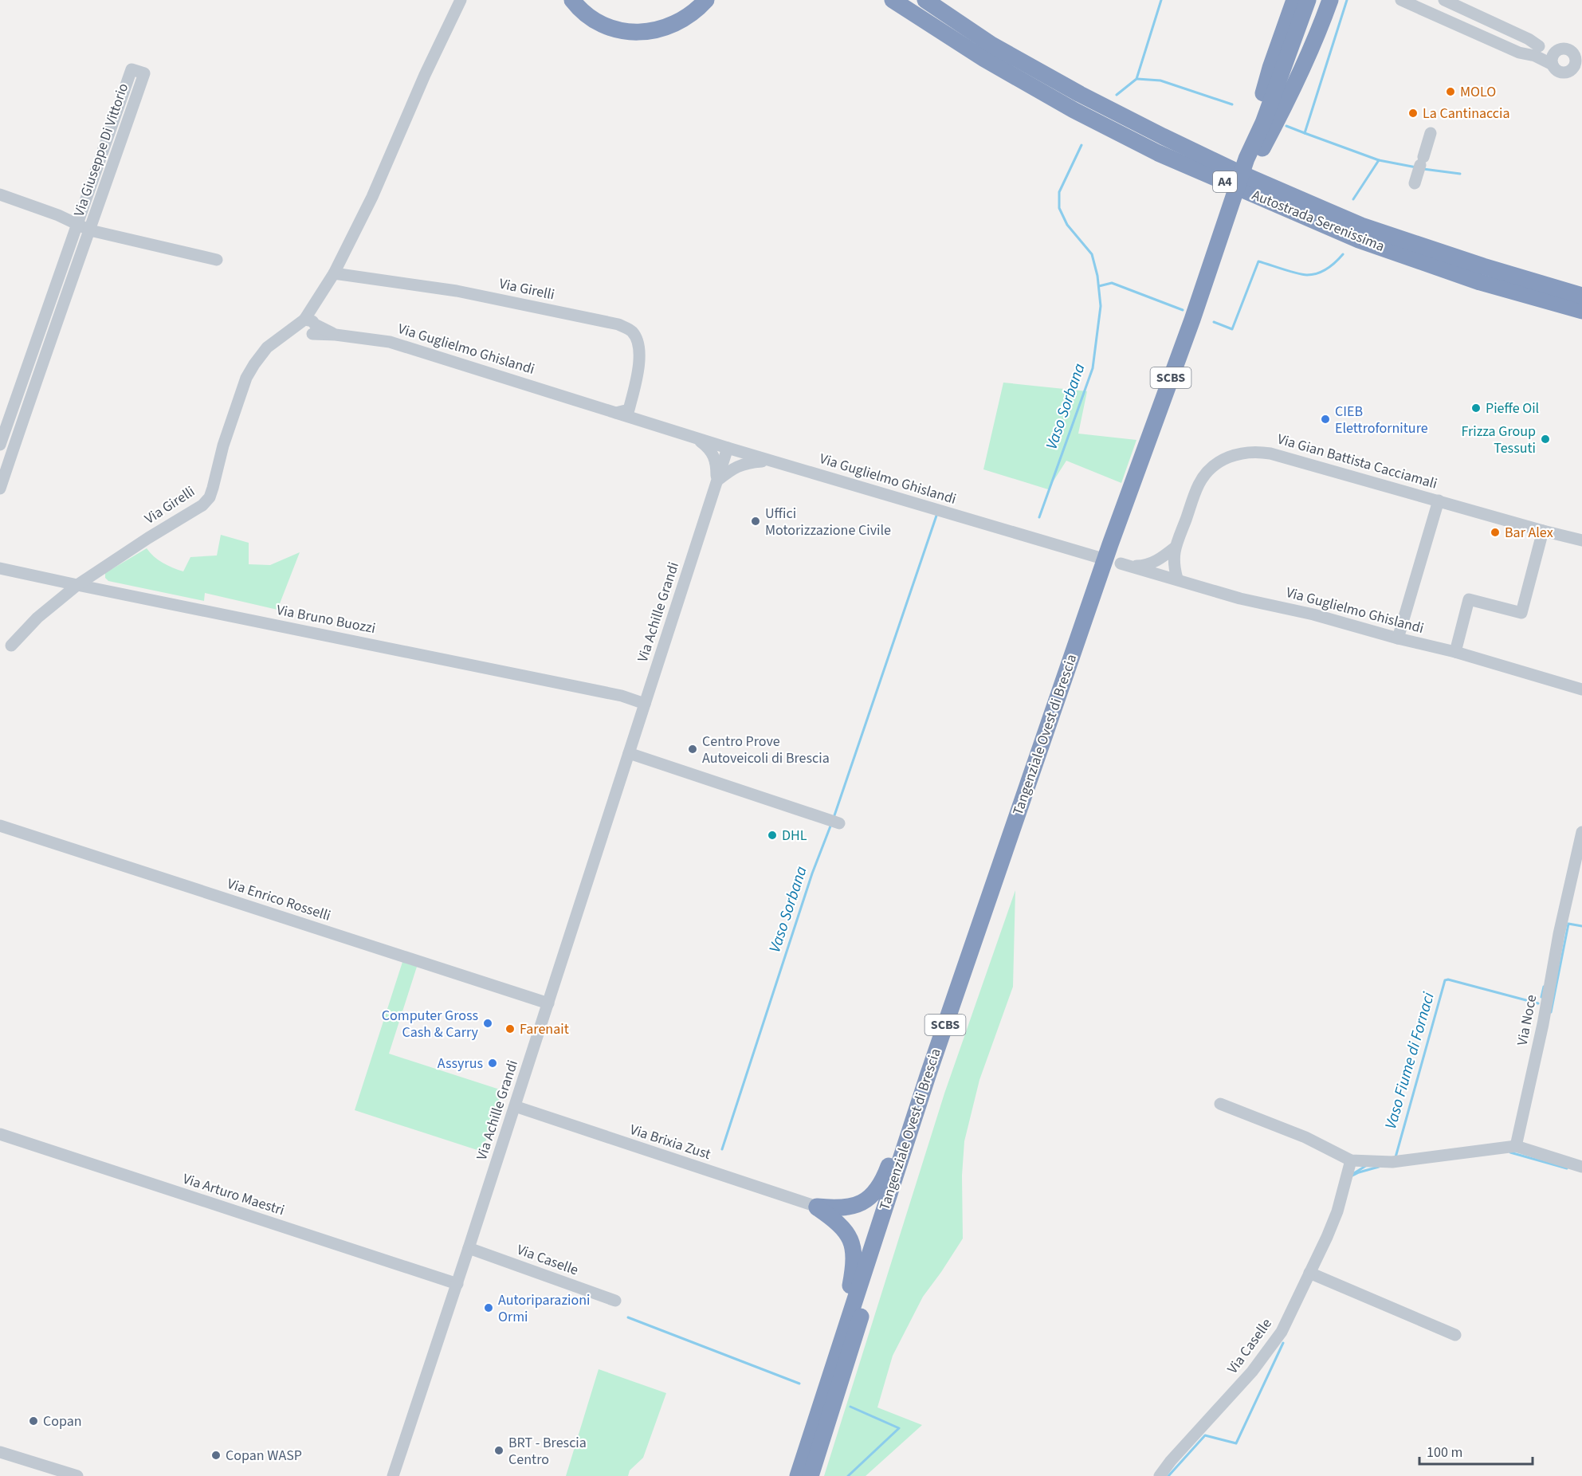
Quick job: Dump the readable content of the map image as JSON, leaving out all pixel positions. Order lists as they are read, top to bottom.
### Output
{
  "streets": {
    "highway": [
      "A4",
      "Autostrada Serenissima",
      "SCBS",
      "Tangenziale Ovest di Brescia"
    ],
    "street": [
      "Via Giuseppe Di Vittorio",
      "Via Girelli",
      "Via Guglielmo Ghislandi",
      "Via Gian Battista Cacciamali",
      "Via Achille Grandi",
      "Via Bruno Buozzi",
      "Via Enrico Rosselli",
      "Via Noce",
      "Via Brixia Zust",
      "Via Arturo Maestri",
      "Via Caselle"
    ]
  },
  "crossings": [
    ["Via Girelli", "Via Guglielmo Ghislandi"],
    ["Via Girelli", "Via Bruno Buozzi"],
    ["Via Guglielmo Ghislandi", "Via Gian Battista Cacciamali"],
    ["Via Guglielmo Ghislandi", "Via Achille Grandi"],
    ["Via Guglielmo Ghislandi", "Tangenziale Ovest di Brescia"],
    ["Via Achille Grandi", "Via Bruno Buozzi"],
    ["Via Achille Grandi", "Via Enrico Rosselli"],
    ["Via Achille Grandi", "Via Brixia Zust"],
    ["Via Achille Grandi", "Via Arturo Maestri"],
    ["Via Achille Grandi", "Via Caselle"]
  ],
  "water": ["Vaso Sorbana", "Vaso Fiume di Fornaci"],
  "places": [
    "MOLO",
    "La Cantinaccia",
    "Pieffe Oil",
    "CIEB Elettroforniture",
    "Frizza Group Tessuti",
    "Uffici Motorizzazione Civile",
    "Bar Alex",
    "Centro Prove Autoveicoli di Brescia",
    "DHL",
    "Computer Gross Cash & Carry",
    "Farenait",
    "Assyrus",
    "Autoriparazioni Ormi",
    "Copan",
    "BRT - Brescia Centro",
    "Copan WASP"
  ],
  "scale_bar": "100 m"
}
